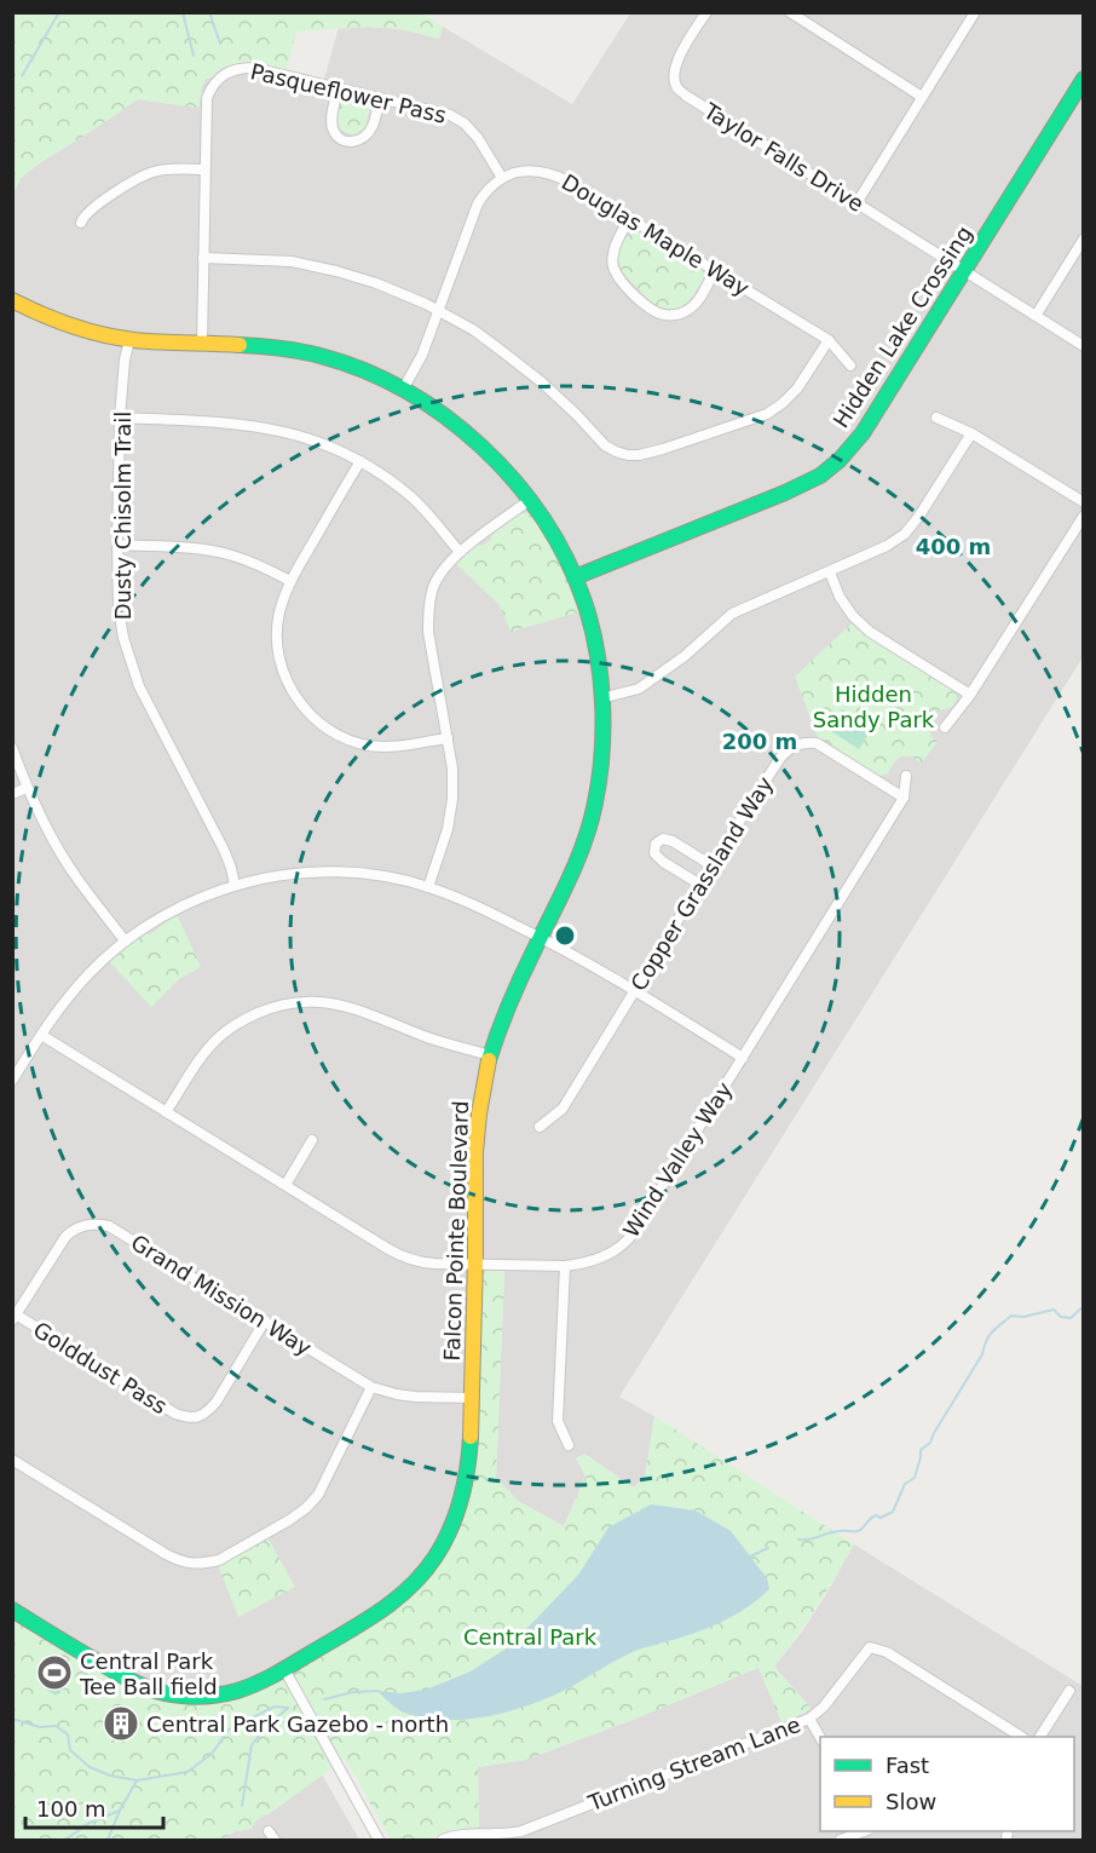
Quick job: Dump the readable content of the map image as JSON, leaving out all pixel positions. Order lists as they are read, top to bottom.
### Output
{
  "streets": {
    "street": [
      "Pasqueflower Pass",
      "Taylor Falls Drive",
      "Douglas Maple Way",
      "Hidden Lake Crossing",
      "Dusty Chisolm Trail",
      "Copper Grassland Way",
      "Wind Valley Way",
      "Falcon Pointe Boulevard",
      "Grand Mission Way",
      "Golddust Pass",
      "Turning Stream Lane"
    ]
  },
  "crossings": [
    ["Pasqueflower Pass", "Douglas Maple Way"],
    ["Pasqueflower Pass", "Falcon Pointe Boulevard"],
    ["Taylor Falls Drive", "Hidden Lake Crossing"],
    ["Hidden Lake Crossing", "Falcon Pointe Boulevard"],
    ["Dusty Chisolm Trail", "Falcon Pointe Boulevard"],
    ["Copper Grassland Way", "Wind Valley Way"],
    ["Wind Valley Way", "Falcon Pointe Boulevard"],
    ["Falcon Pointe Boulevard", "Grand Mission Way"],
    ["Grand Mission Way", "Golddust Pass"]
  ],
  "parks": ["Hidden Sandy Park", "Central Park"],
  "places": {
    "sports": ["Central Park Tee Ball field"],
    "building": ["Central Park Gazebo - north"]
  },
  "legend": ["Fast", "Slow"],
  "scale_bar": "100 m",
  "rings": ["400 m", "200 m"]
}
